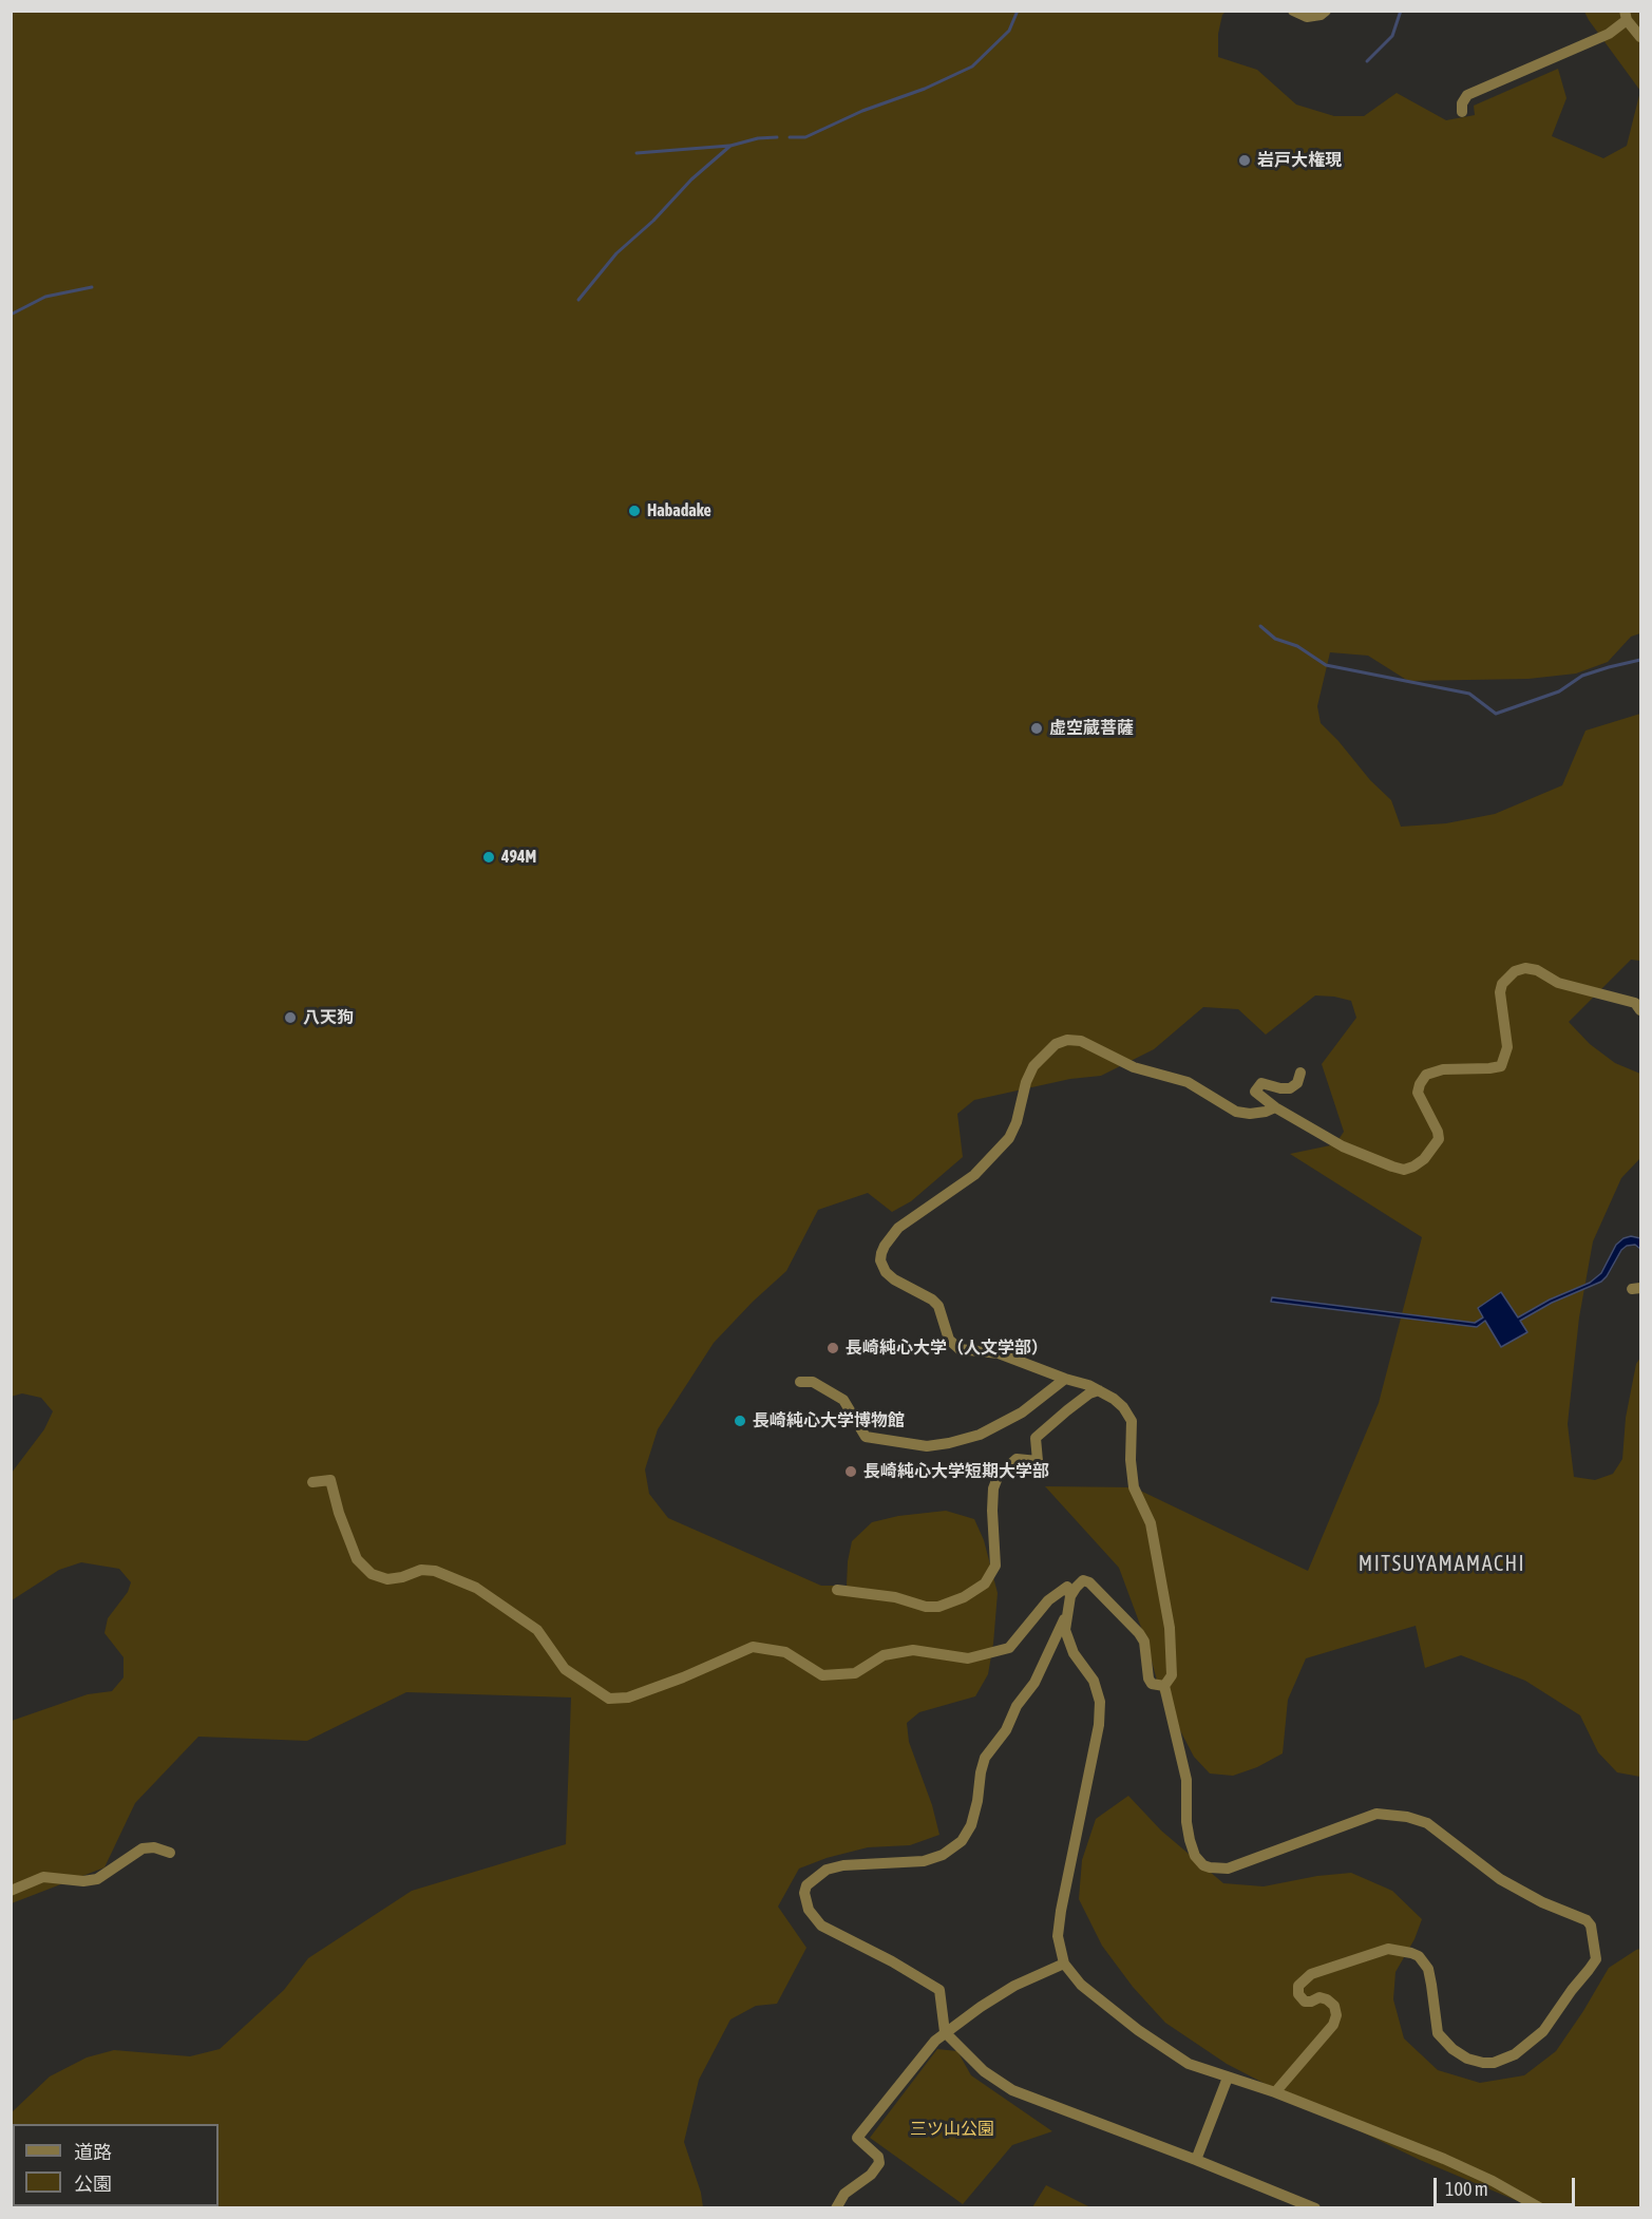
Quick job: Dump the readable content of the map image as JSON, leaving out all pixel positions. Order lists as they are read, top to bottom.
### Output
{
  "districts": ["MITSUYAMAMACHI"],
  "parks": ["三ツ山公園"],
  "places": [
    "岩戸大権現",
    "Habadake",
    "虚空蔵菩薩",
    "494M",
    "八天狗",
    "長崎純心大学（人文学部）",
    "長崎純心大学博物館",
    "長崎純心大学短期大学部"
  ],
  "legend": ["道路", "公園"],
  "scale_bar": "100 m"
}
